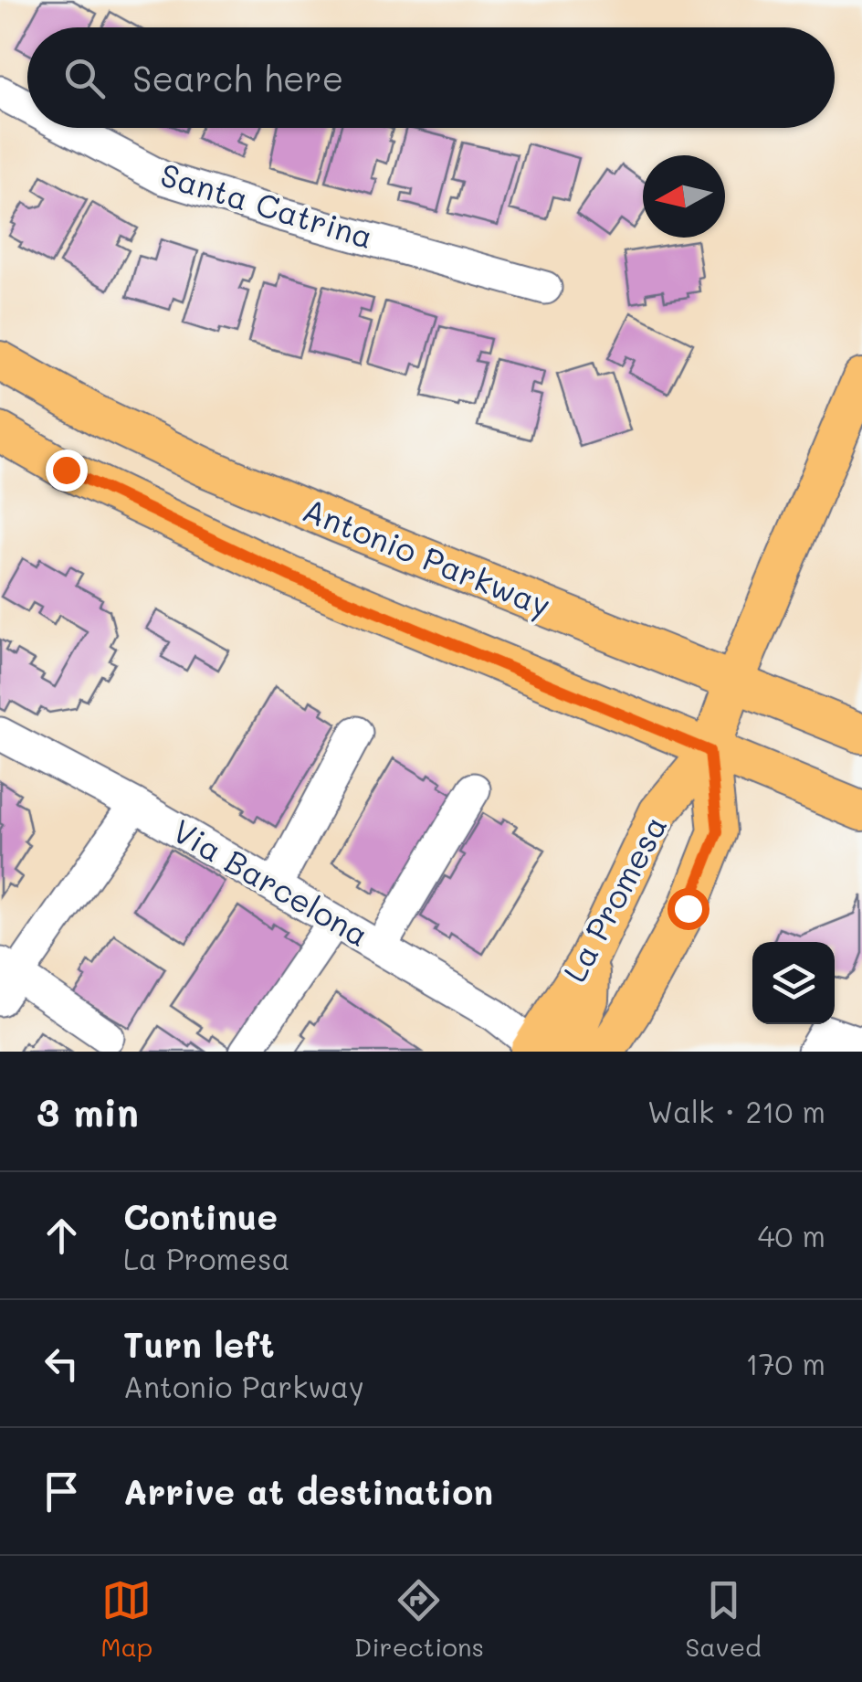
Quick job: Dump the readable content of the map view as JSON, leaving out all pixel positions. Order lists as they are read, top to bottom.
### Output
{
  "streets": {
    "main road": ["Antonio Parkway", "La Promesa"],
    "street": ["Santa Catrina", "Via Barcelona"]
  },
  "crossings": [
    ["Antonio Parkway", "La Promesa"],
    ["Via Barcelona", "La Promesa"]
  ],
  "north": "left",
  "page": {
    "search": "Search here",
    "heading": ["3 min", "Walk · 210 m"],
    "list": [
      ["Continue", "La Promesa", "40 m"],
      ["Turn left", "Antonio Parkway", "170 m"],
      "Arrive at destination"
    ],
    "nav": ["Map", "Directions", "Saved"]
  }
}
